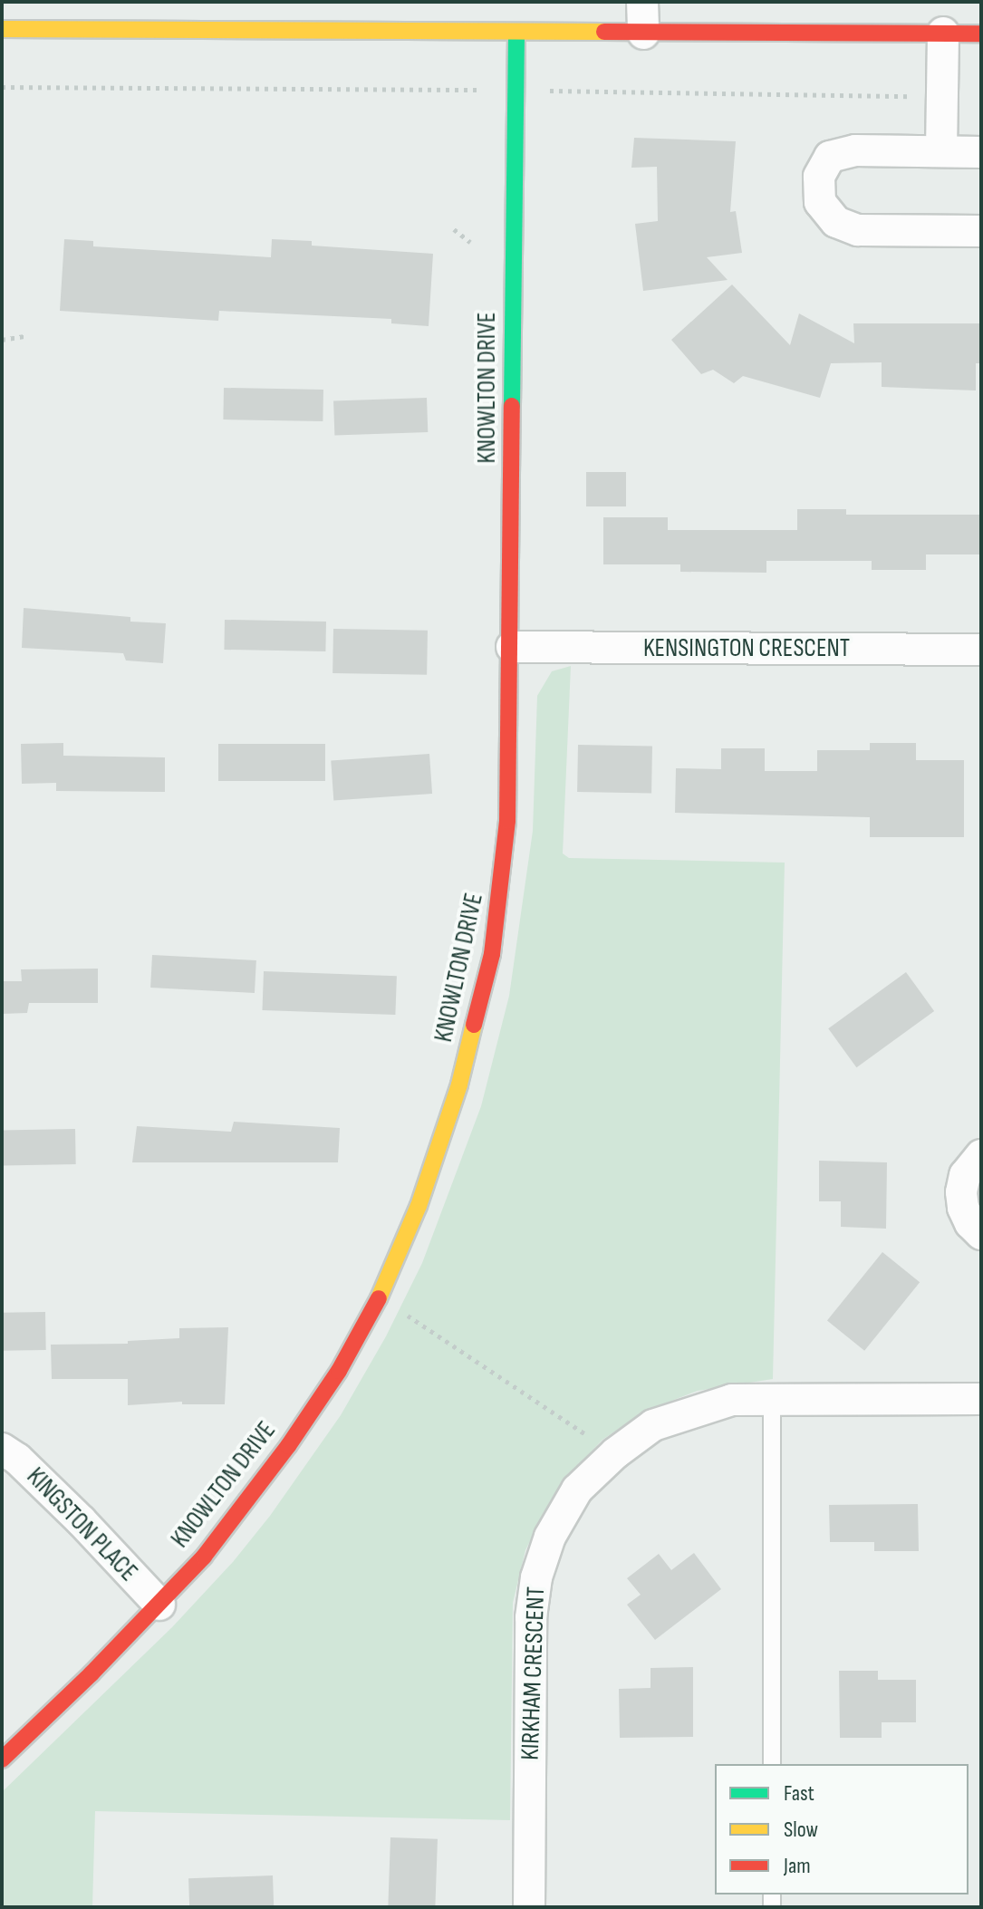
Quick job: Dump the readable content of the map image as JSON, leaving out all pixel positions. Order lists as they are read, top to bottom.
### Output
{
  "streets": {
    "street": [
      "KNOWLTON DRIVE",
      "KENSINGTON CRESCENT",
      "KINGSTON PLACE",
      "KIRKHAM CRESCENT"
    ]
  },
  "crossings": [
    ["KNOWLTON DRIVE", "KENSINGTON CRESCENT"],
    ["KNOWLTON DRIVE", "KINGSTON PLACE"]
  ],
  "legend": ["Fast", "Slow", "Jam"]
}
